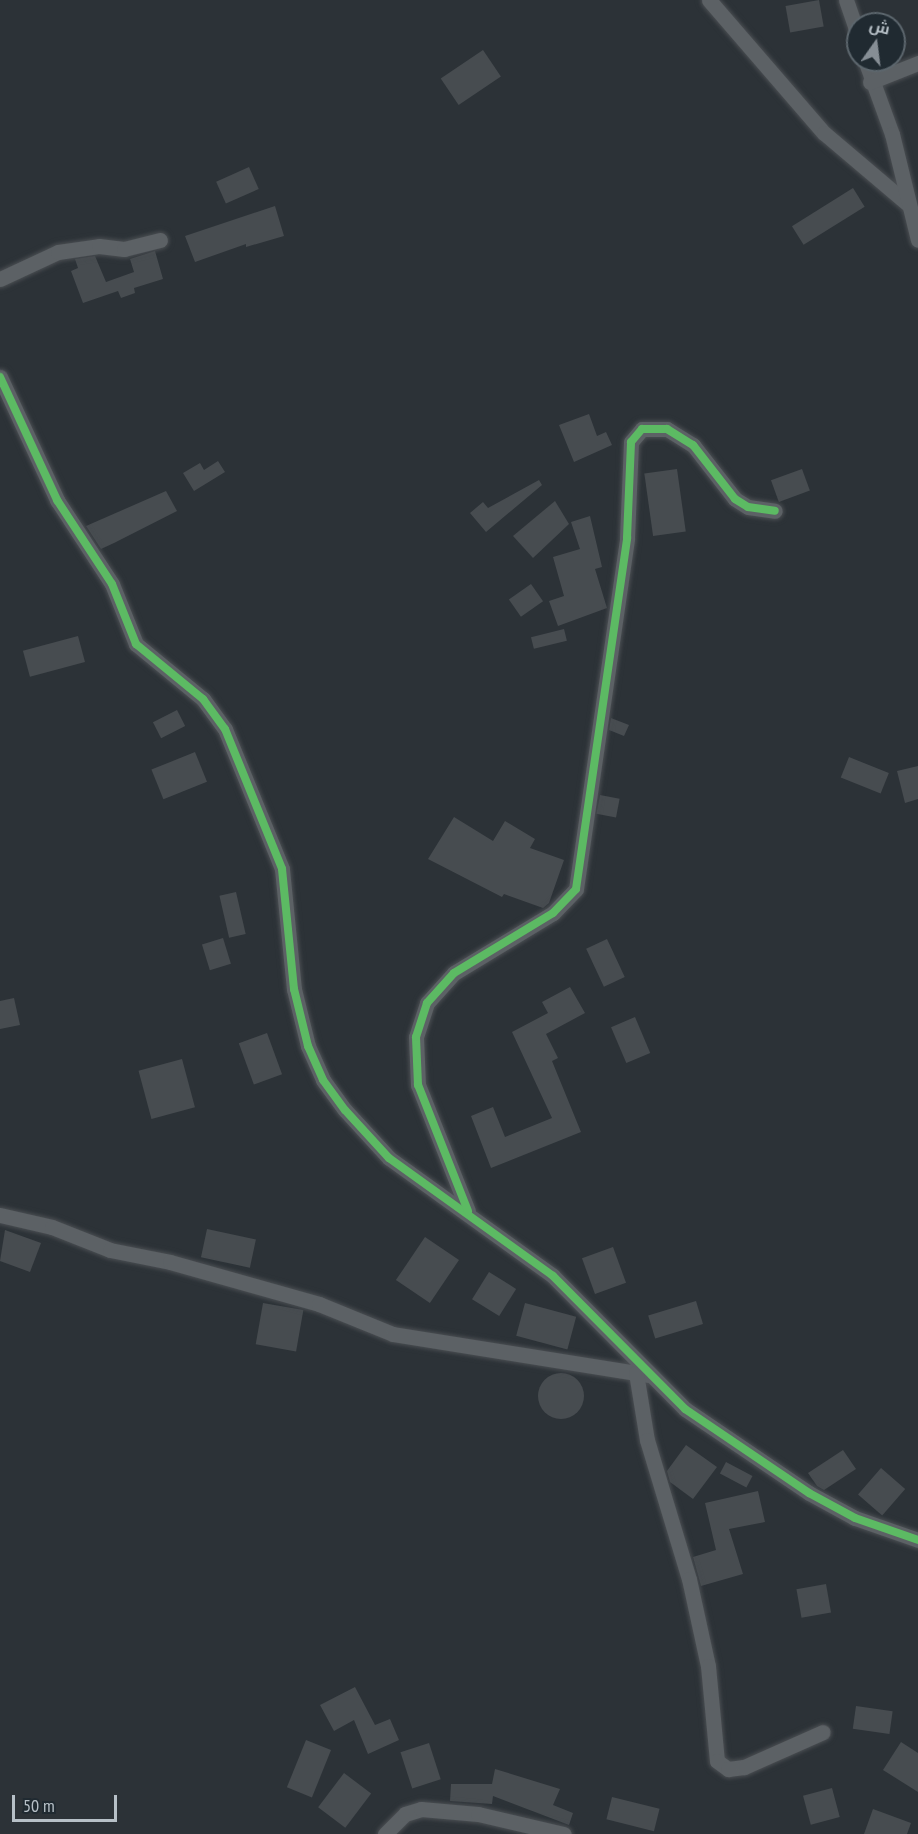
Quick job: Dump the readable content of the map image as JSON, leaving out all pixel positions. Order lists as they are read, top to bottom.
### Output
{
  "scale_bar": "50 m",
  "north": "top"
}
